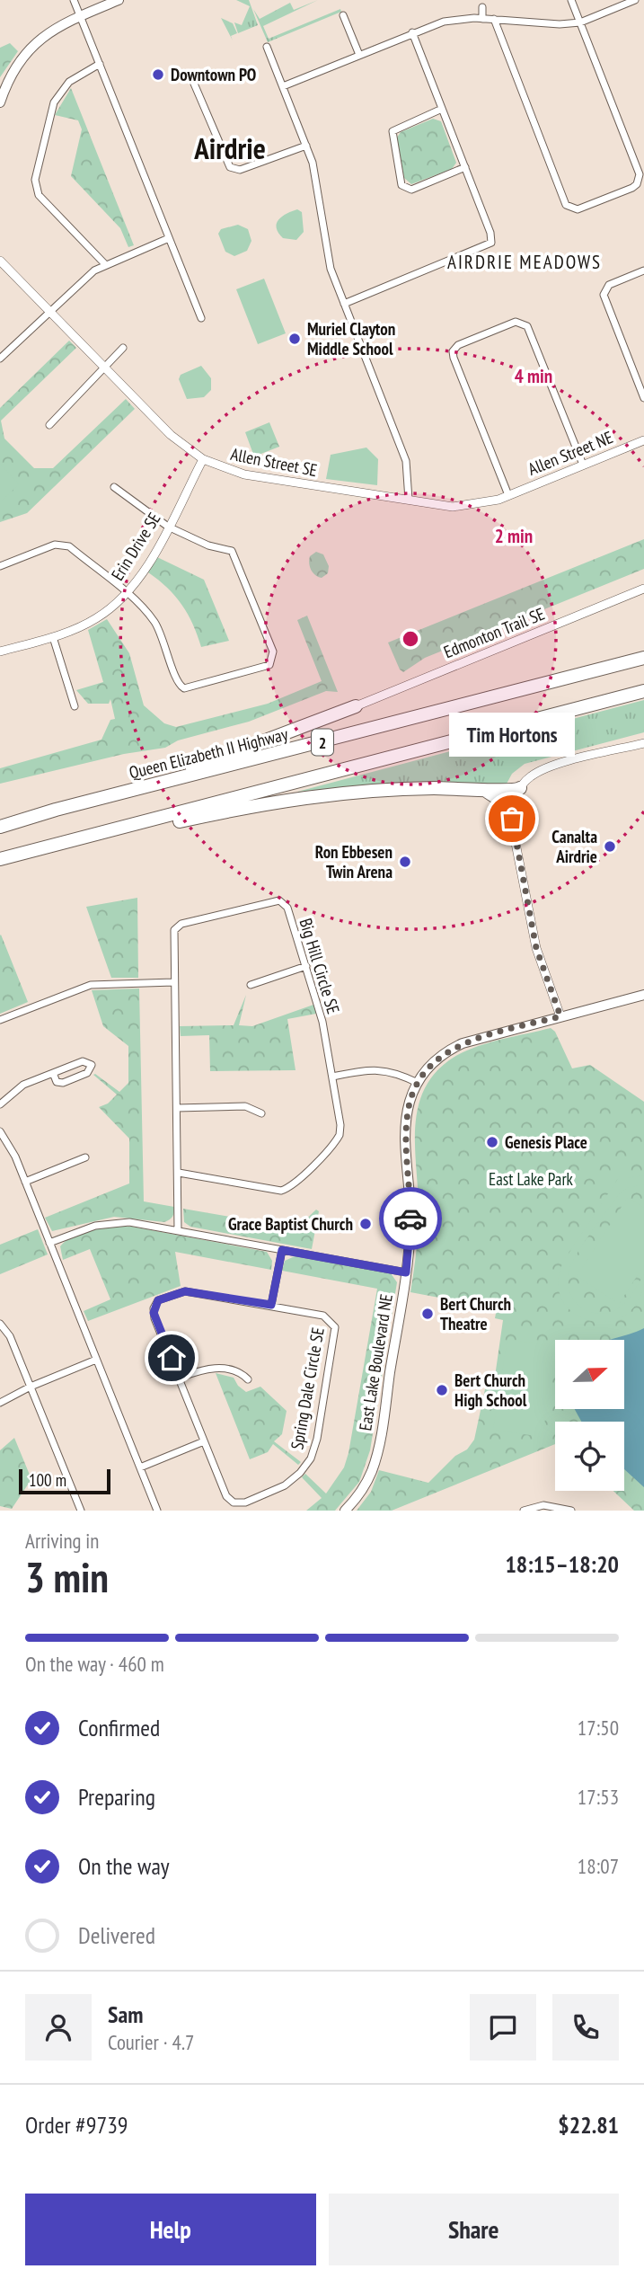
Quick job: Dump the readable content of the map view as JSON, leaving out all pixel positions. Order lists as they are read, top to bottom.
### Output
{
  "streets": {
    "highway": ["2", "Queen Elizabeth II Highway"],
    "main road": ["East Lake Boulevard NE"],
    "street": [
      "Allen Street NE",
      "Allen Street SE",
      "Erin Drive SE",
      "Edmonton Trail SE",
      "Big Hill Circle SE",
      "Spring Dale Circle SE"
    ]
  },
  "crossings": [
    ["Allen Street NE", "Allen Street SE"],
    ["Allen Street SE", "Erin Drive SE"]
  ],
  "districts": ["Airdrie", "AIRDRIE MEADOWS"],
  "parks": ["East Lake Park"],
  "places": [
    "Downtown PO",
    "Muriel Clayton Middle School",
    "Tim Hortons",
    "Canalta Airdrie",
    "Ron Ebbesen Twin Arena",
    "Genesis Place",
    "Grace Baptist Church",
    "Bert Church Theatre",
    "Bert Church High School"
  ],
  "scale_bar": "100 m",
  "north": "right",
  "page": {
    "bubble": "Tim Hortons",
    "scale": "100 m",
    "heading": ["3 min", "Arriving in", "18:15–18:20"],
    "panel": [
      "Sam",
      "Courier · 4.7",
      "Order #9739",
      "$22.81"
    ],
    "bar": "On the way · 460 m",
    "list": [
      ["Confirmed", "17:50"],
      ["Preparing", "17:53"],
      ["On the way", "18:07"],
      "Delivered"
    ],
    "buttons": ["Help", "Share"]
  },
  "rings": ["4 min", "2 min"]
}
